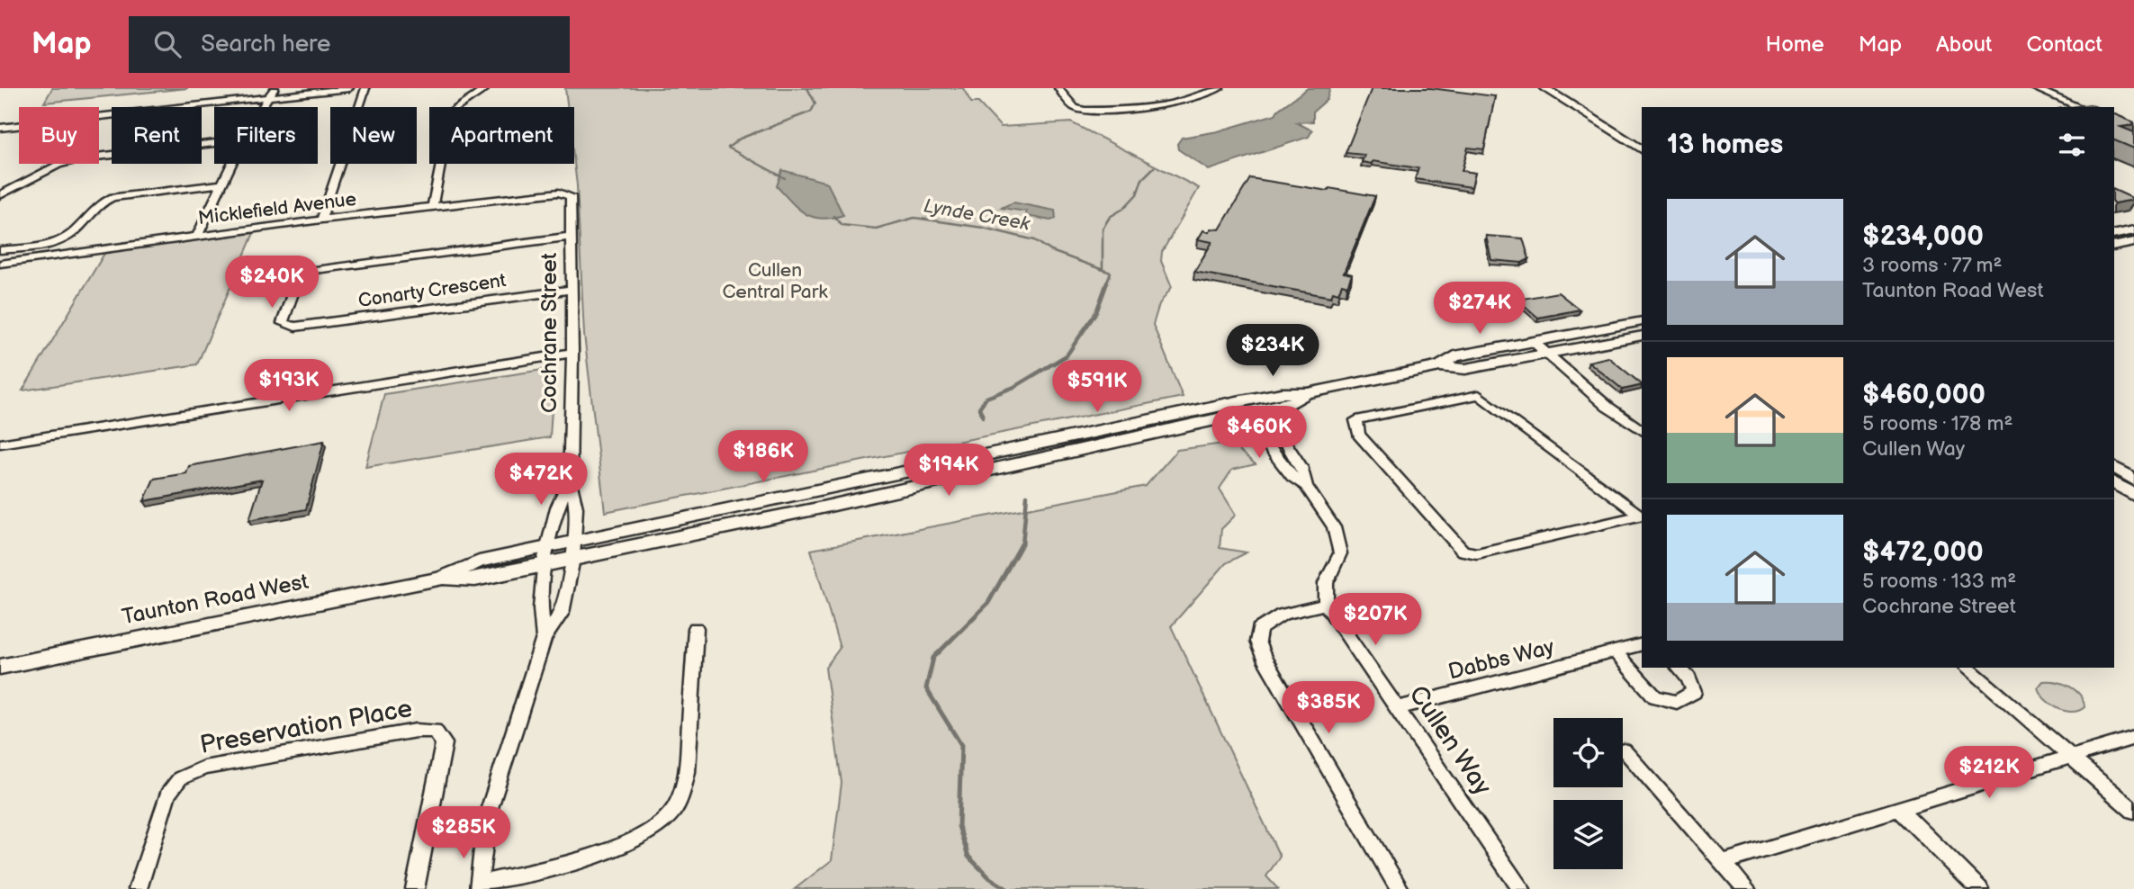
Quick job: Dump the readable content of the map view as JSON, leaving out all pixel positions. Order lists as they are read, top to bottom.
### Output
{
  "streets": {
    "main road": ["Taunton Road West"],
    "street": [
      "Micklefield Avenue",
      "Conarty Crescent",
      "Cochrane Street",
      "Dabbs Way",
      "Preservation Place",
      "Cullen Way"
    ]
  },
  "crossings": [
    ["Micklefield Avenue", "Cochrane Street"],
    ["Conarty Crescent", "Cochrane Street"],
    ["Cochrane Street", "Taunton Road West"],
    ["Dabbs Way", "Cullen Way"]
  ],
  "water": ["Lynde Creek"],
  "parks": ["Cullen Central Park"],
  "page": {
    "header": "Map",
    "search": "Search here",
    "nav": [
      "Home",
      "Map",
      "About",
      "Contact"
    ],
    "chip": [
      "Buy",
      "Rent",
      "Filters",
      "New",
      "Apartment"
    ],
    "heading": "13 homes",
    "list": [
      {
        "name": "$234,000",
        "note": "3 rooms · 77 m² · Taunton Road West"
      },
      {
        "name": "$460,000",
        "note": "5 rooms · 178 m² · Cullen Way"
      },
      {
        "name": "$472,000",
        "note": "5 rooms · 133 m² · Cochrane Street"
      }
    ],
    "price": [
      "$240K",
      "$274K",
      "$234K",
      "$193K",
      "$591K",
      "$460K",
      "$186K",
      "$194K",
      "$472K",
      "$207K",
      "$385K",
      "$212K",
      "$285K"
    ]
  }
}
